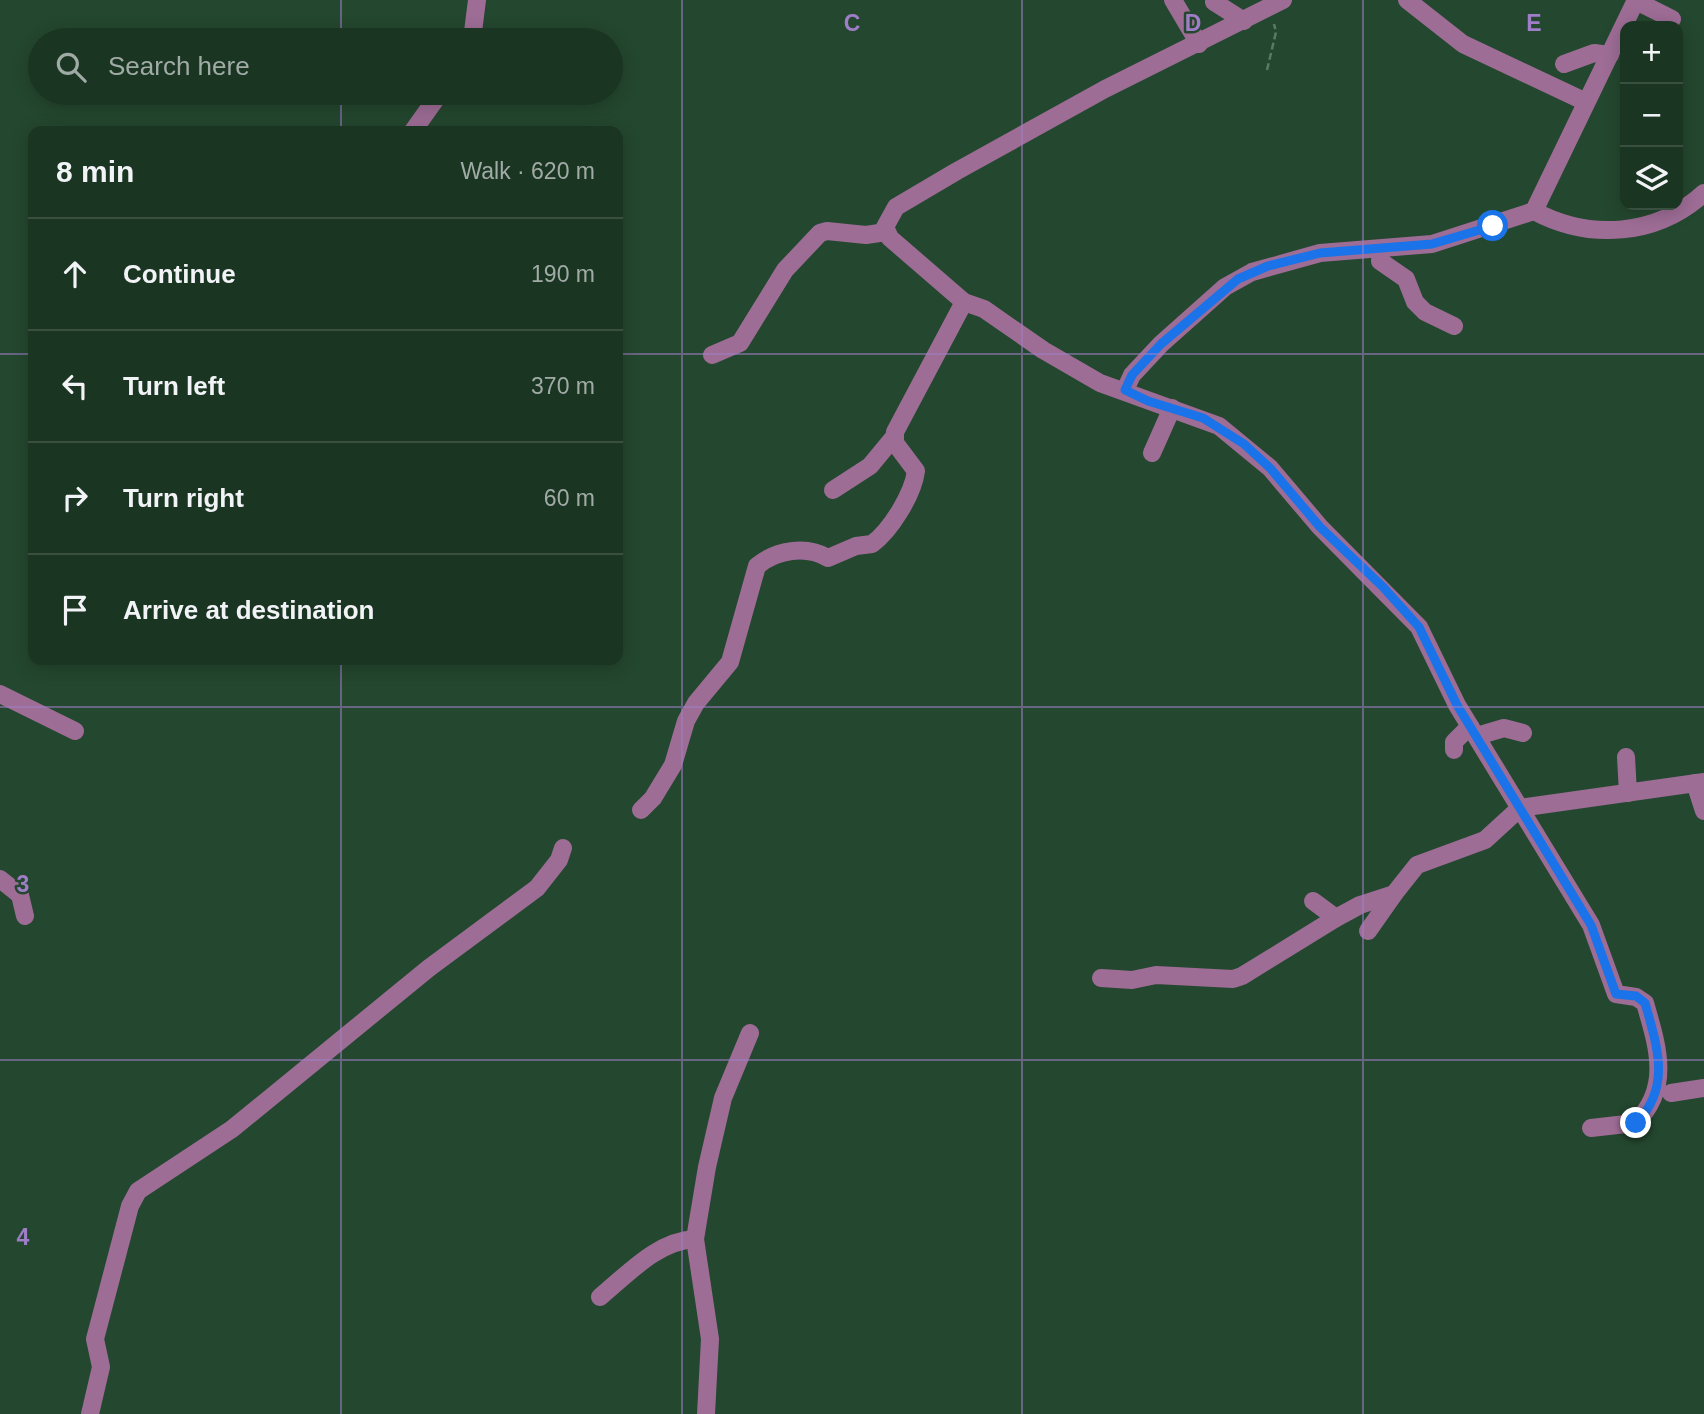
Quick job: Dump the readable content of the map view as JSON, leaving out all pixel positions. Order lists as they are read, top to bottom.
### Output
{
  "page": {
    "map_buttons": ["+", "−"],
    "search": "Search here",
    "heading": ["8 min", "Walk · 620 m"],
    "list": [
      ["Continue", "190 m"],
      ["Turn left", "370 m"],
      ["Turn right", "60 m"],
      "Arrive at destination"
    ]
  },
  "grid": {
    "columns": ["C", "D", "E"],
    "rows": ["3", "4"]
  }
}
